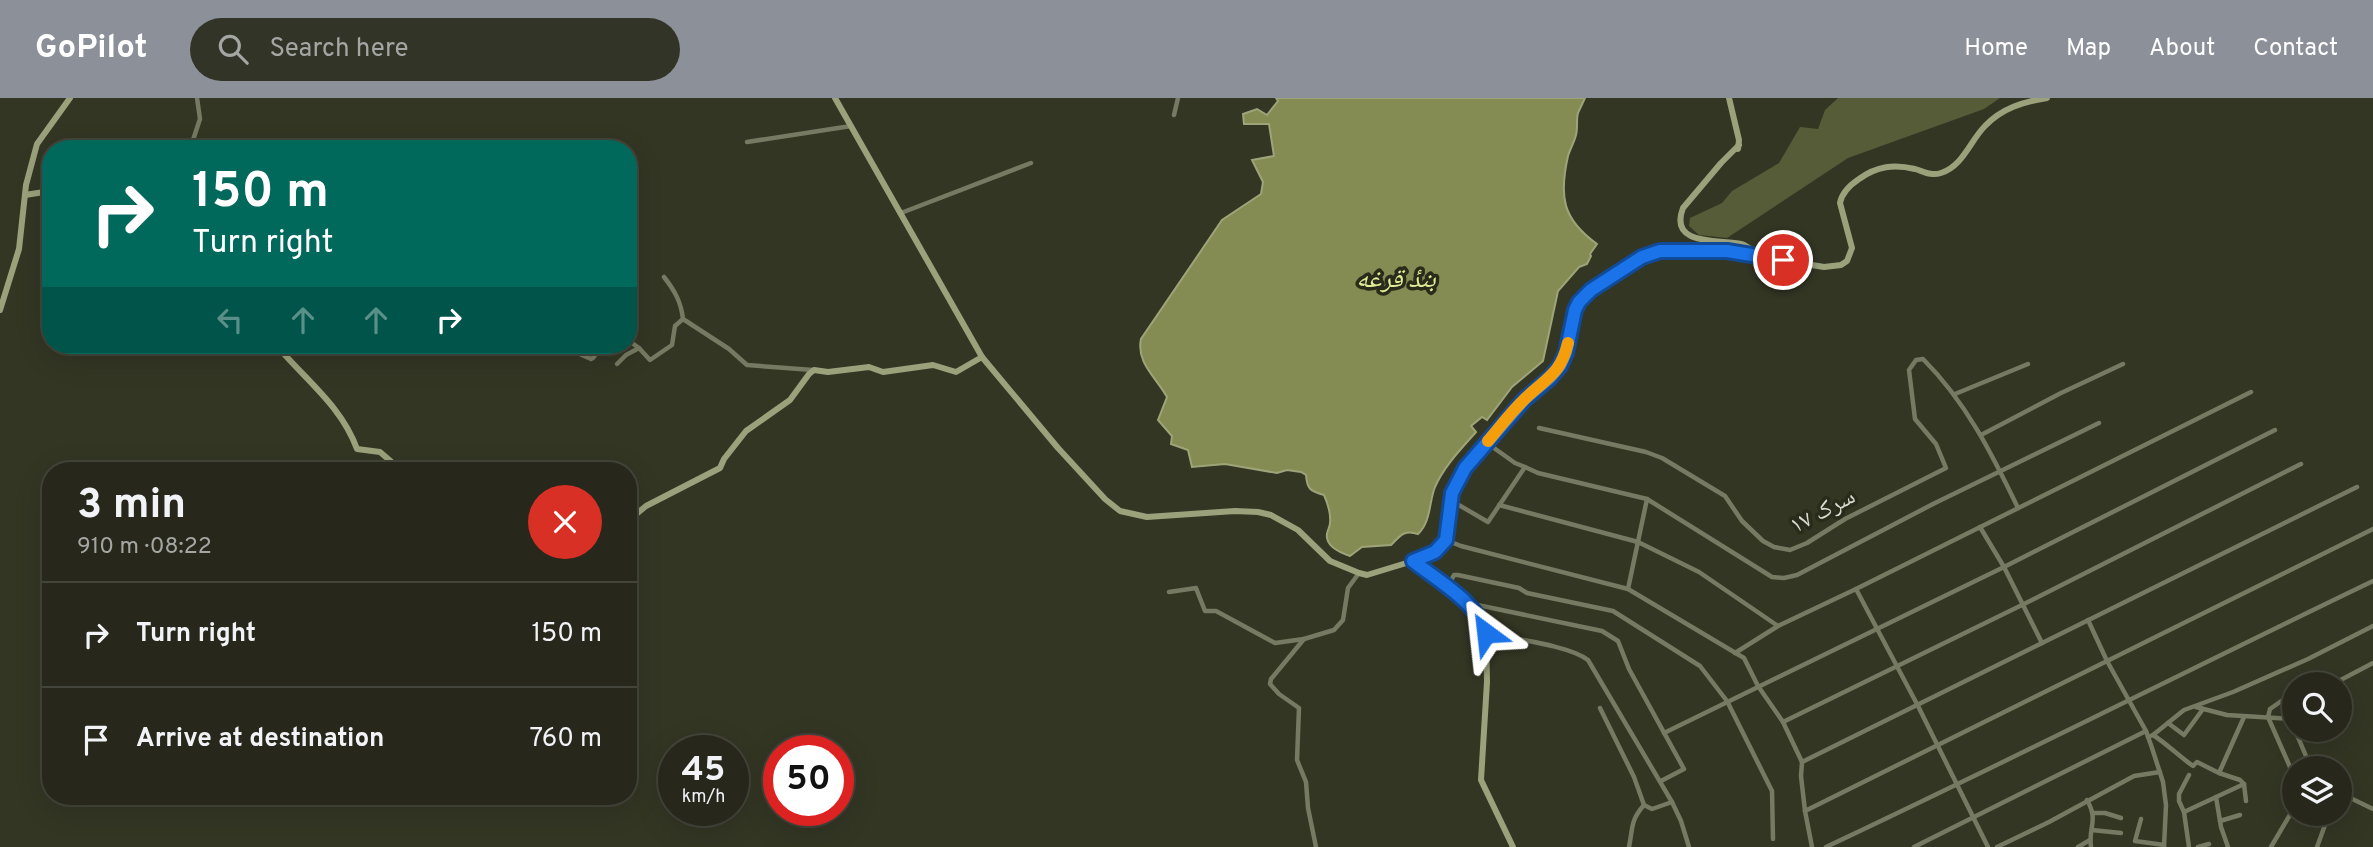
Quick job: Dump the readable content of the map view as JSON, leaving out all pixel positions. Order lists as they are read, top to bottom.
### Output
{
  "streets": {
    "street": ["سرک ۱۷"]
  },
  "water": ["بندٔ قرغه"],
  "page": {
    "header": "GoPilot",
    "search": "Search here",
    "nav": [
      "Home",
      "Map",
      "About",
      "Contact"
    ],
    "turn": ["150 m", "Turn right"],
    "heading": ["3 min", "910 m · 08:22"],
    "list": [
      {
        "name": "Turn right",
        "value": "150 m"
      },
      {
        "name": "Arrive at destination",
        "value": "760 m"
      }
    ],
    "speed": "45 km/h",
    "limit": "50"
  }
}
